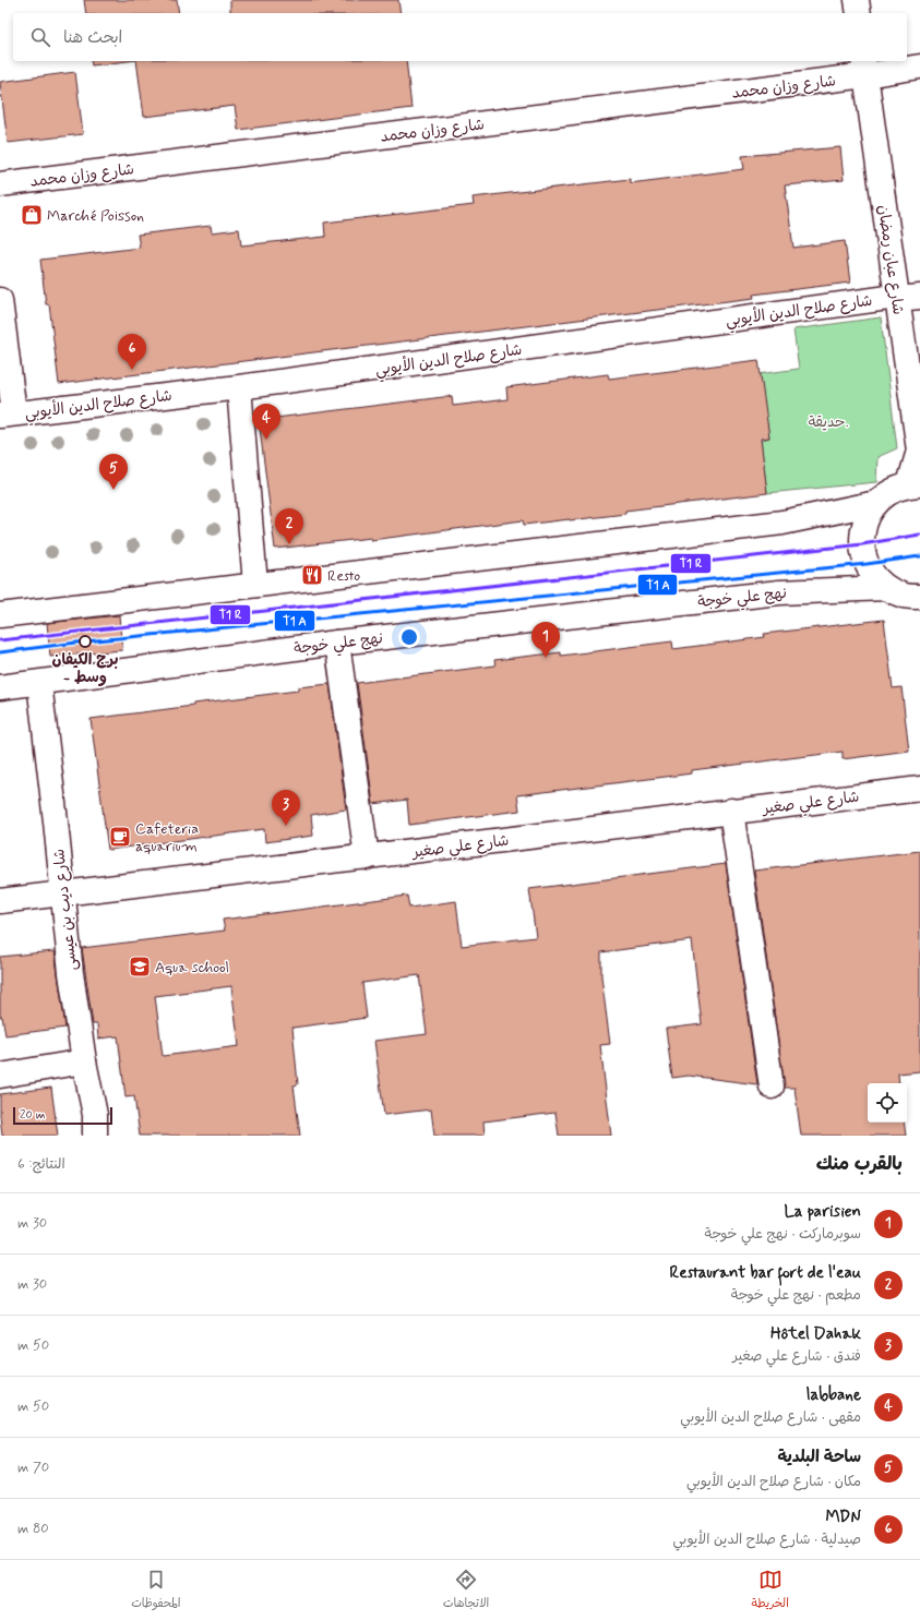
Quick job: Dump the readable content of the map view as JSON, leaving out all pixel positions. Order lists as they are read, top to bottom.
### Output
{
  "streets": {
    "street": [
      "شارع وزان محمد",
      "شارع عبان رمضان",
      "شارع صلاح الدين الأيوبي",
      "نهج علي خوجة",
      "شارع علي صغير",
      "شارع ديب بن عيسى"
    ]
  },
  "crossings": [
    ["شارع وزان محمد", "شارع عبان رمضان"],
    ["شارع عبان رمضان", "شارع صلاح الدين الأيوبي"],
    ["نهج علي خوجة", "شارع ديب بن عيسى"],
    ["شارع علي صغير", "شارع ديب بن عيسى"]
  ],
  "parks": ["حديقة."],
  "places": {
    "shop": ["Marché Poisson"],
    "restaurant": ["Resto"],
    "other": ["برج الكيفان - وسط"],
    "cafe": ["Cafeteria aquarium"],
    "school or university": ["Aqua school"]
  },
  "scale_bar": "20 m",
  "page": {
    "search": "ابحث هنا",
    "pins": [
      "6",
      "4",
      "5",
      "2",
      "1",
      "3"
    ],
    "scale": "20 m",
    "heading": ["بالقرب منك", "النتائج: 6"],
    "list": [
      {
        "mark": "1",
        "name": "La parisien",
        "note": "سوبرماركت · نهج علي خوجة",
        "value": "30 m"
      },
      {
        "mark": "2",
        "name": "Restaurant bar fort de l'eau",
        "note": "مطعم · نهج علي خوجة",
        "value": "30 m"
      },
      {
        "mark": "3",
        "name": "Hôtel Dahak",
        "note": "فندق · شارع علي صغير",
        "value": "50 m"
      },
      {
        "mark": "4",
        "name": "labbane",
        "note": "مقهى · شارع صلاح الدين الأيوبي",
        "value": "50 m"
      },
      {
        "mark": "5",
        "name": "ساحة البلدية",
        "note": "مكان · شارع صلاح الدين الأيوبي",
        "value": "70 m"
      },
      {
        "mark": "6",
        "name": "MDN",
        "note": "صيدلية · شارع صلاح الدين الأيوبي",
        "value": "80 m"
      }
    ],
    "nav": ["الخريطة", "الاتجاهات", "المحفوظات"]
  }
}
